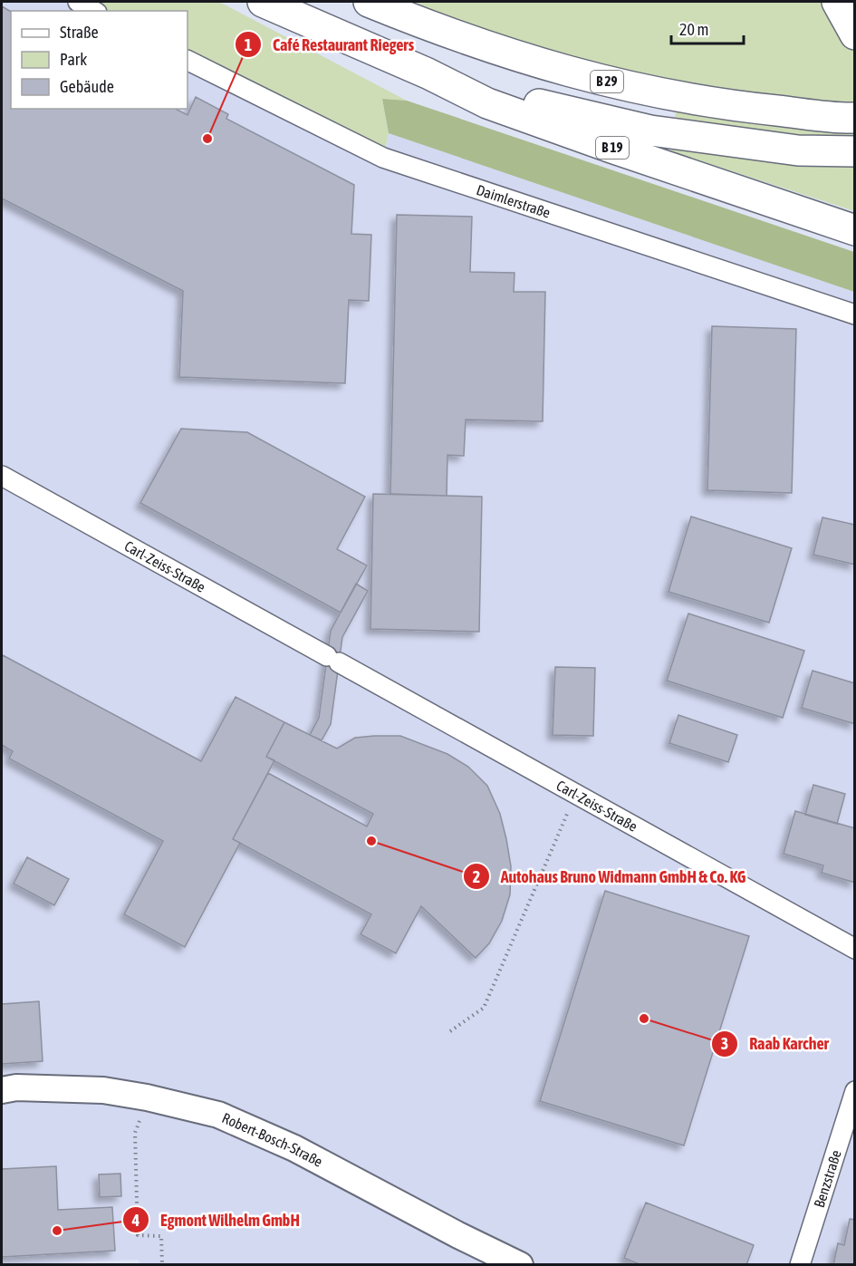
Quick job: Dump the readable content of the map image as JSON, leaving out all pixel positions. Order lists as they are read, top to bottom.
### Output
{
  "streets": {
    "highway": ["B 29", "B 19"],
    "street": [
      "Daimlerstraße",
      "Carl-Zeiss-Straße",
      "Robert-Bosch-Straße",
      "Benzstraße"
    ]
  },
  "places": [
    "Café Restaurant Riegers",
    "Autohaus Bruno Widmann GmbH & Co. KG",
    "Raab Karcher",
    "Egmont Wilhelm GmbH"
  ],
  "legend": ["Straße", "Park", "Gebäude"],
  "scale_bar": "20 m"
}
